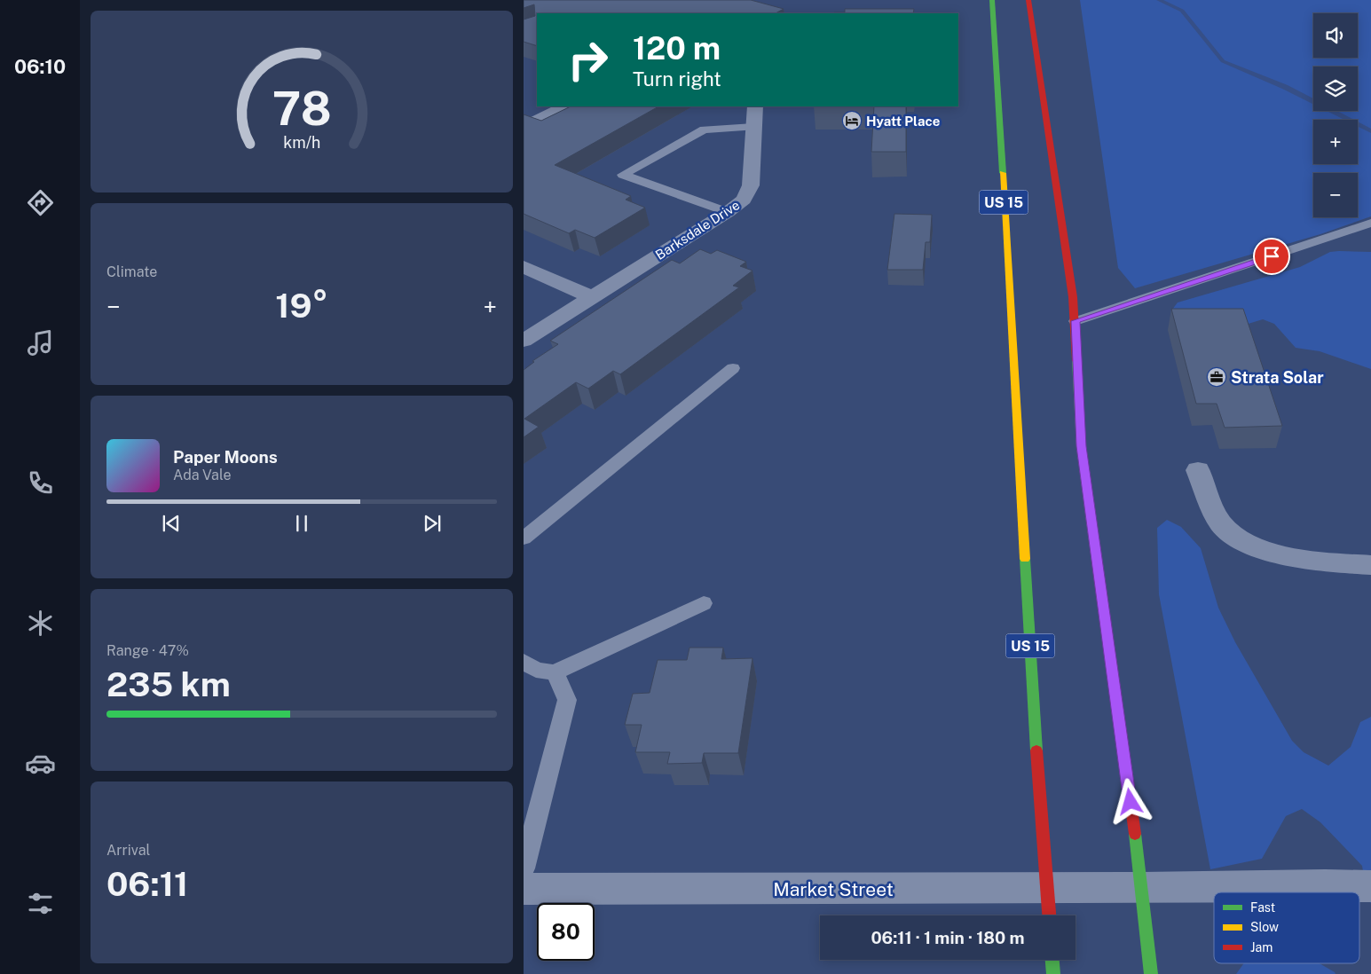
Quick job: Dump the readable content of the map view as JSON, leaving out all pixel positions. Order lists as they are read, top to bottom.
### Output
{
  "streets": {
    "highway": ["US 15"],
    "street": ["Barksdale Drive", "Market Street"]
  },
  "crossings": [
    ["US 15", "Market Street"]
  ],
  "places": {
    "hotel": ["Hyatt Place"],
    "office": ["Strata Solar"]
  },
  "legend": ["Fast", "Slow", "Jam"],
  "page": {
    "tabs": "06:10",
    "map_buttons": ["+", "−"],
    "turn": ["120 m", "Turn right"],
    "tile": [
      "Climate",
      ["Range · 47%", "235 km"],
      ["Arrival", "06:11"]
    ],
    "heat": ["−", "19°", "+"],
    "song": ["Paper Moons", "Ada Vale"],
    "limit": "80",
    "trip": "06:11 · 1 min · 180 m",
    "gauge": ["78", "km/h"]
  }
}
